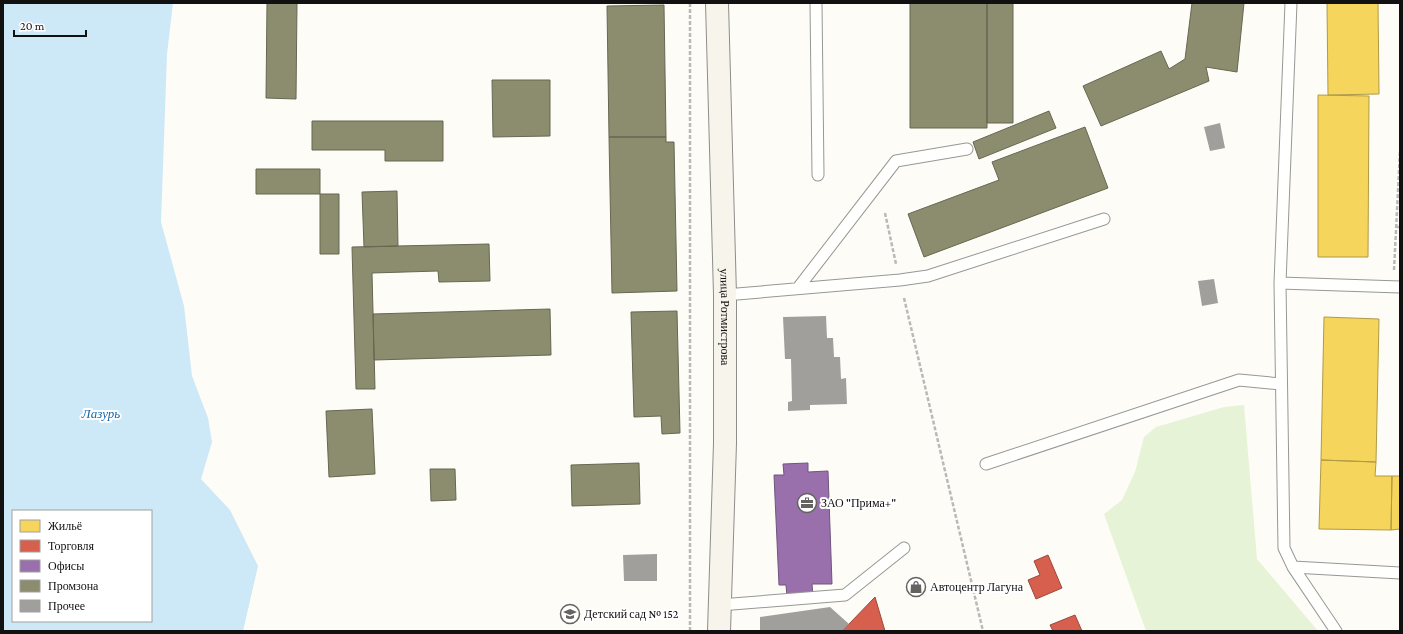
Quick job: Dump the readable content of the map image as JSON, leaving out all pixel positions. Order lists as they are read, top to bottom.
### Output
{
  "streets": {
    "street": ["улица Ротмистрова"]
  },
  "water": ["Лазурь"],
  "places": {
    "office": ["ЗАО \"Прима+\""],
    "shop": ["Автоцентр Лагуна"],
    "school or university": ["Детский сад № 152"]
  },
  "legend": [
    "Жильё",
    "Торговля",
    "Офисы",
    "Промзона",
    "Прочее"
  ],
  "scale_bar": "20 m"
}
